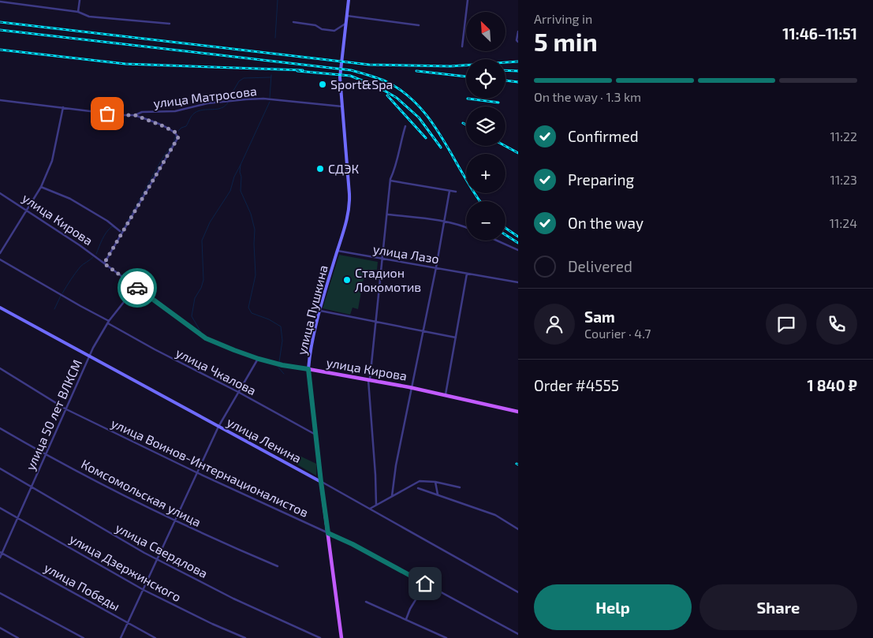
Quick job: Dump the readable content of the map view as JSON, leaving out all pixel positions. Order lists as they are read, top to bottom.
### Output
{
  "streets": {
    "main road": ["улица Кирова", "улица Пушкина", "улица Ленина"],
    "street": [
      "улица Матросова",
      "улица Лазо",
      "улица Чкалова",
      "улица 50 лет ВЛКСМ",
      "улица Воинов-Интернационалистов",
      "Комсомольская улица",
      "улица Свердлова",
      "улица Дзержинского",
      "улица Победы"
    ]
  },
  "crossings": [
    ["улица Матросова", "улица Пушкина"],
    ["улица Кирова", "улица Пушкина"],
    ["улица Кирова", "улица 50 лет ВЛКСМ"],
    ["улица Лазо", "улица Пушкина"],
    ["улица Пушкина", "улица Чкалова"],
    ["улица Пушкина", "улица Ленина"],
    ["улица Пушкина", "улица Воинов-Интернационалистов"],
    ["улица Чкалова", "улица 50 лет ВЛКСМ"],
    ["улица 50 лет ВЛКСМ", "улица Ленина"],
    ["улица 50 лет ВЛКСМ", "улица Воинов-Интернационалистов"],
    ["улица 50 лет ВЛКСМ", "Комсомольская улица"],
    ["улица 50 лет ВЛКСМ", "улица Свердлова"],
    ["улица 50 лет ВЛКСМ", "улица Дзержинского"],
    ["улица 50 лет ВЛКСМ", "улица Победы"]
  ],
  "places": ["Sport&Spa", "СДЭК", "Стадион Локомотив"],
  "north": "top left",
  "page": {
    "heading": ["5 min", "Arriving in", "11:46–11:51"],
    "panel": [
      "Sam",
      "Courier · 4.7",
      "Order #4555",
      "1 840 ₽"
    ],
    "map_buttons": ["+", "−"],
    "bar": "On the way · 1.3 km",
    "list": [
      ["Confirmed", "11:22"],
      ["Preparing", "11:23"],
      ["On the way", "11:24"],
      "Delivered"
    ],
    "buttons": ["Help", "Share"]
  }
}
